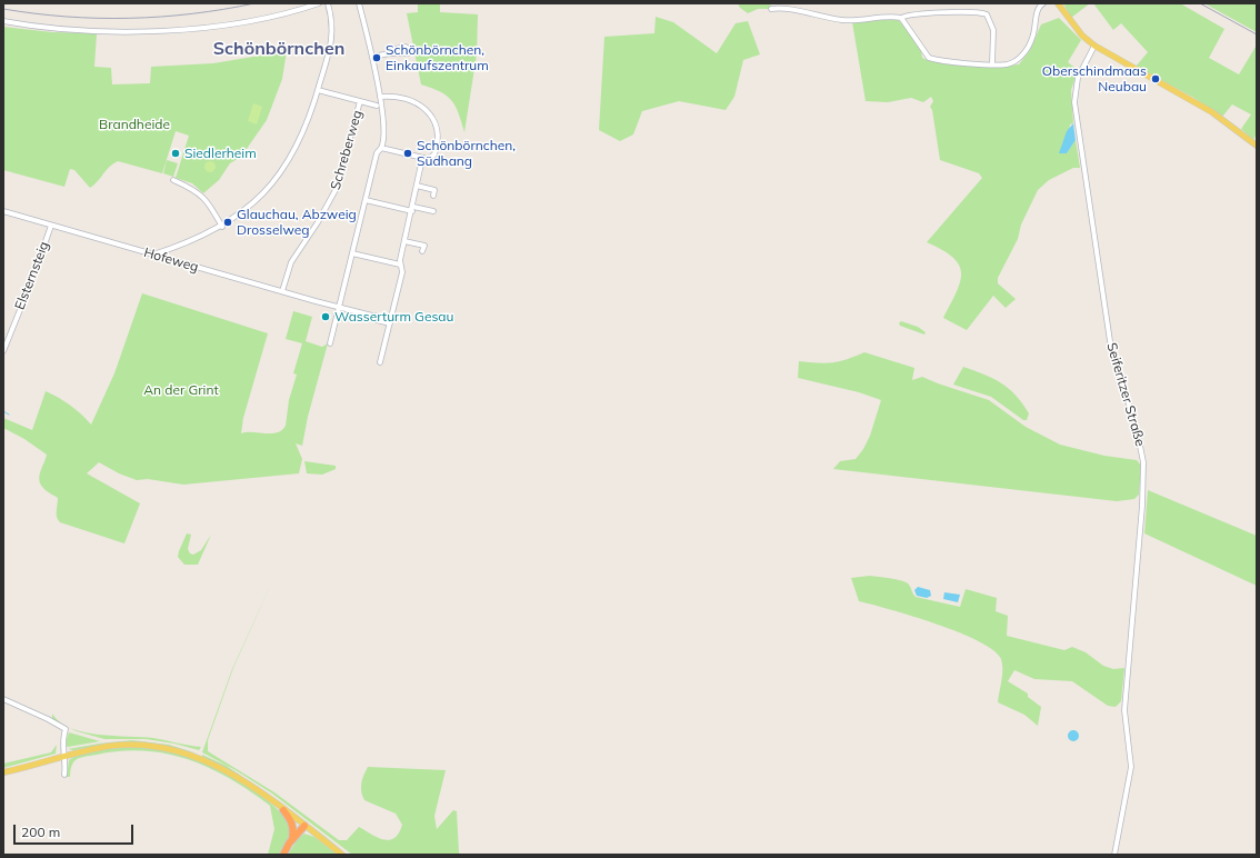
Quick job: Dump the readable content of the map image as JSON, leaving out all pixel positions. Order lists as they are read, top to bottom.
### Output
{
  "streets": {
    "street": [
      "Schreberweg",
      "Hofeweg",
      "Elsternsteig",
      "Seiferitzer Straße"
    ]
  },
  "crossings": [
    ["Schreberweg", "Hofeweg"],
    ["Hofeweg", "Elsternsteig"]
  ],
  "districts": ["Schönbörnchen"],
  "parks": ["Brandheide", "An der Grint"],
  "places": [
    "Schönbörnchen, Einkaufszentrum",
    "Oberschindmaas Neubau",
    "Siedlerheim",
    "Schönbörnchen, Südhang",
    "Glauchau, Abzweig Drosselweg",
    "Wasserturm Gesau"
  ],
  "scale_bar": "200 m"
}
